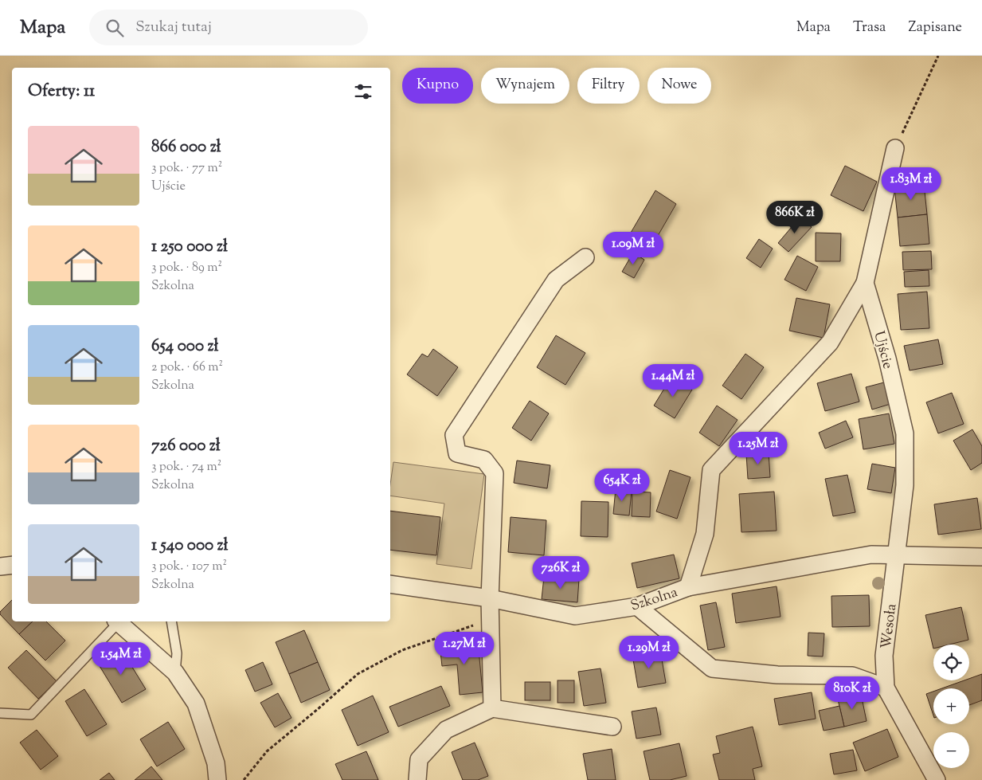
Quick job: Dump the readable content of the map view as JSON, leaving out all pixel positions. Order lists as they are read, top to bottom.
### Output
{
  "streets": {
    "street": ["Ujście", "Szkolna", "Wesoła"]
  },
  "crossings": [
    ["Ujście", "Szkolna"],
    ["Ujście", "Wesoła"],
    ["Szkolna", "Wesoła"]
  ],
  "page": {
    "header": "Mapa",
    "search": "Szukaj tutaj",
    "nav": ["Mapa", "Trasa", "Zapisane"],
    "chip": [
      "Kupno",
      "Wynajem",
      "Filtry",
      "Nowe"
    ],
    "heading": "Oferty: 11",
    "list": [
      {
        "name": "866 000 zł",
        "note": "3 pok. · 77 m² · Ujście"
      },
      {
        "name": "1 250 000 zł",
        "note": "3 pok. · 89 m² · Szkolna"
      },
      {
        "name": "654 000 zł",
        "note": "2 pok. · 66 m² · Szkolna"
      },
      {
        "name": "726 000 zł",
        "note": "3 pok. · 74 m² · Szkolna"
      },
      {
        "name": "1 540 000 zł",
        "note": "3 pok. · 107 m² · Szkolna"
      }
    ],
    "price": [
      "1.83M zł",
      "866K zł",
      "1.09M zł",
      "1.44M zł",
      "1.25M zł",
      "654K zł",
      "726K zł",
      "1.27M zł",
      "1.29M zł",
      "1.54M zł",
      "810K zł"
    ],
    "map_buttons": ["+", "−"]
  }
}
